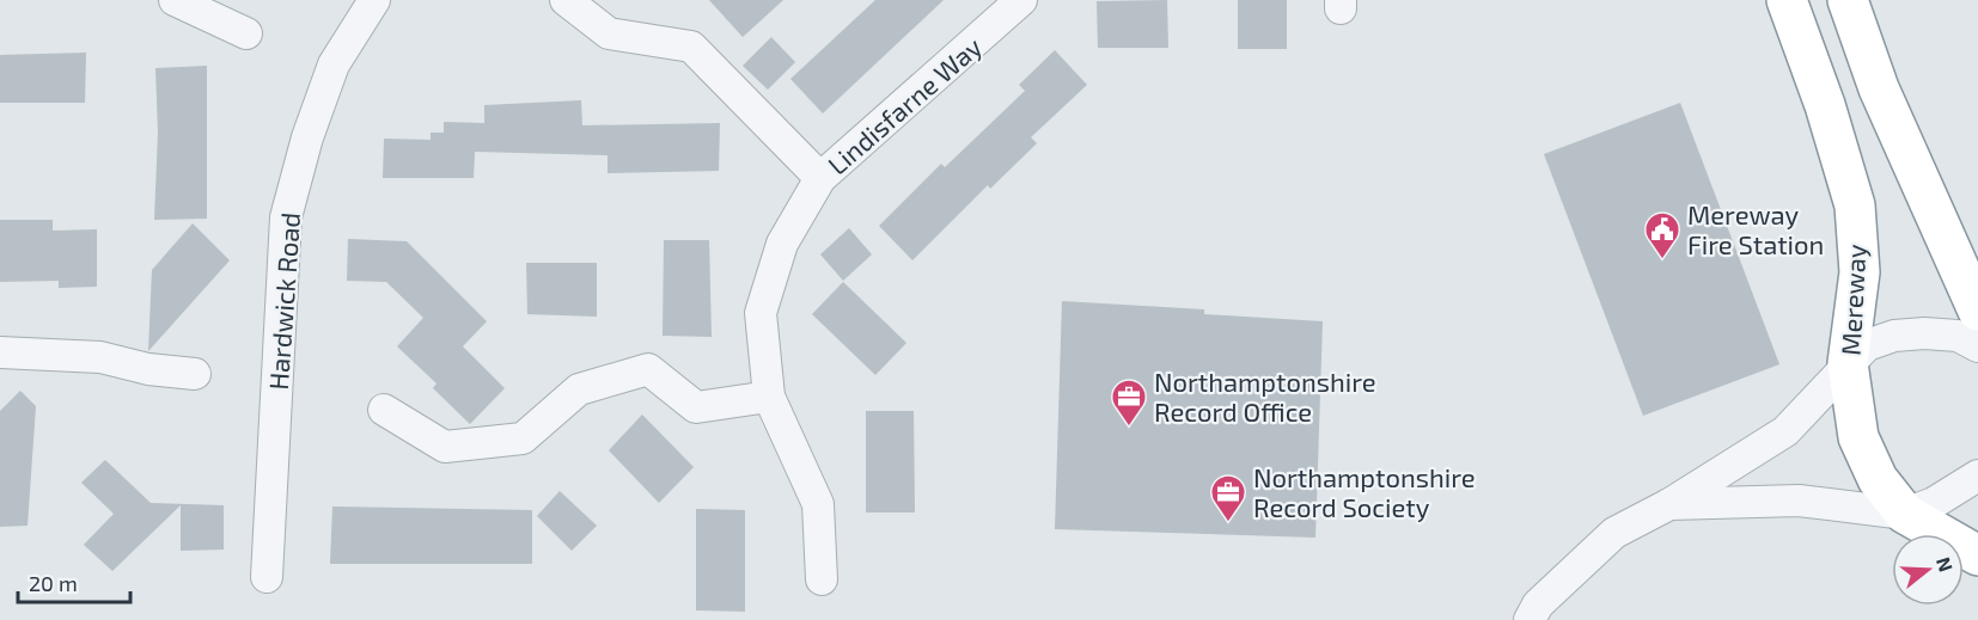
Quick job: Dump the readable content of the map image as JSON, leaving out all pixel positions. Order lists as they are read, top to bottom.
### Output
{
  "streets": {
    "highway": ["Mereway"],
    "street": ["Lindisfarne Way", "Hardwick Road"]
  },
  "places": {
    "public building": ["Mereway Fire Station"],
    "office": ["Northamptonshire Record Office", "Northamptonshire Record Society"]
  },
  "scale_bar": "20 m",
  "north": "right"
}
